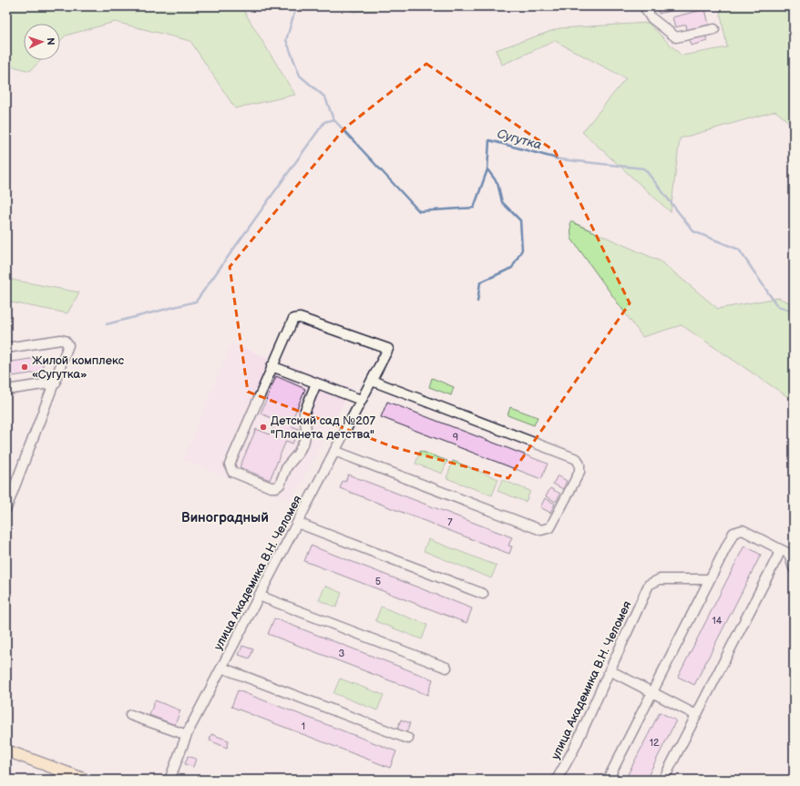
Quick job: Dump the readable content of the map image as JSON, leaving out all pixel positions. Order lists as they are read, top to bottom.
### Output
{
  "streets": {
    "street": ["улица Академика В.Н. Челомея"]
  },
  "districts": ["Виноградный"],
  "water": ["Сугутка"],
  "places": ["Жилой комплекс «Сугутка»", "Детский сад №207 \"Планета детства\""],
  "house_numbers": [
    "9",
    "7",
    "5",
    "14",
    "3",
    "1",
    "12"
  ],
  "north": "right"
}
